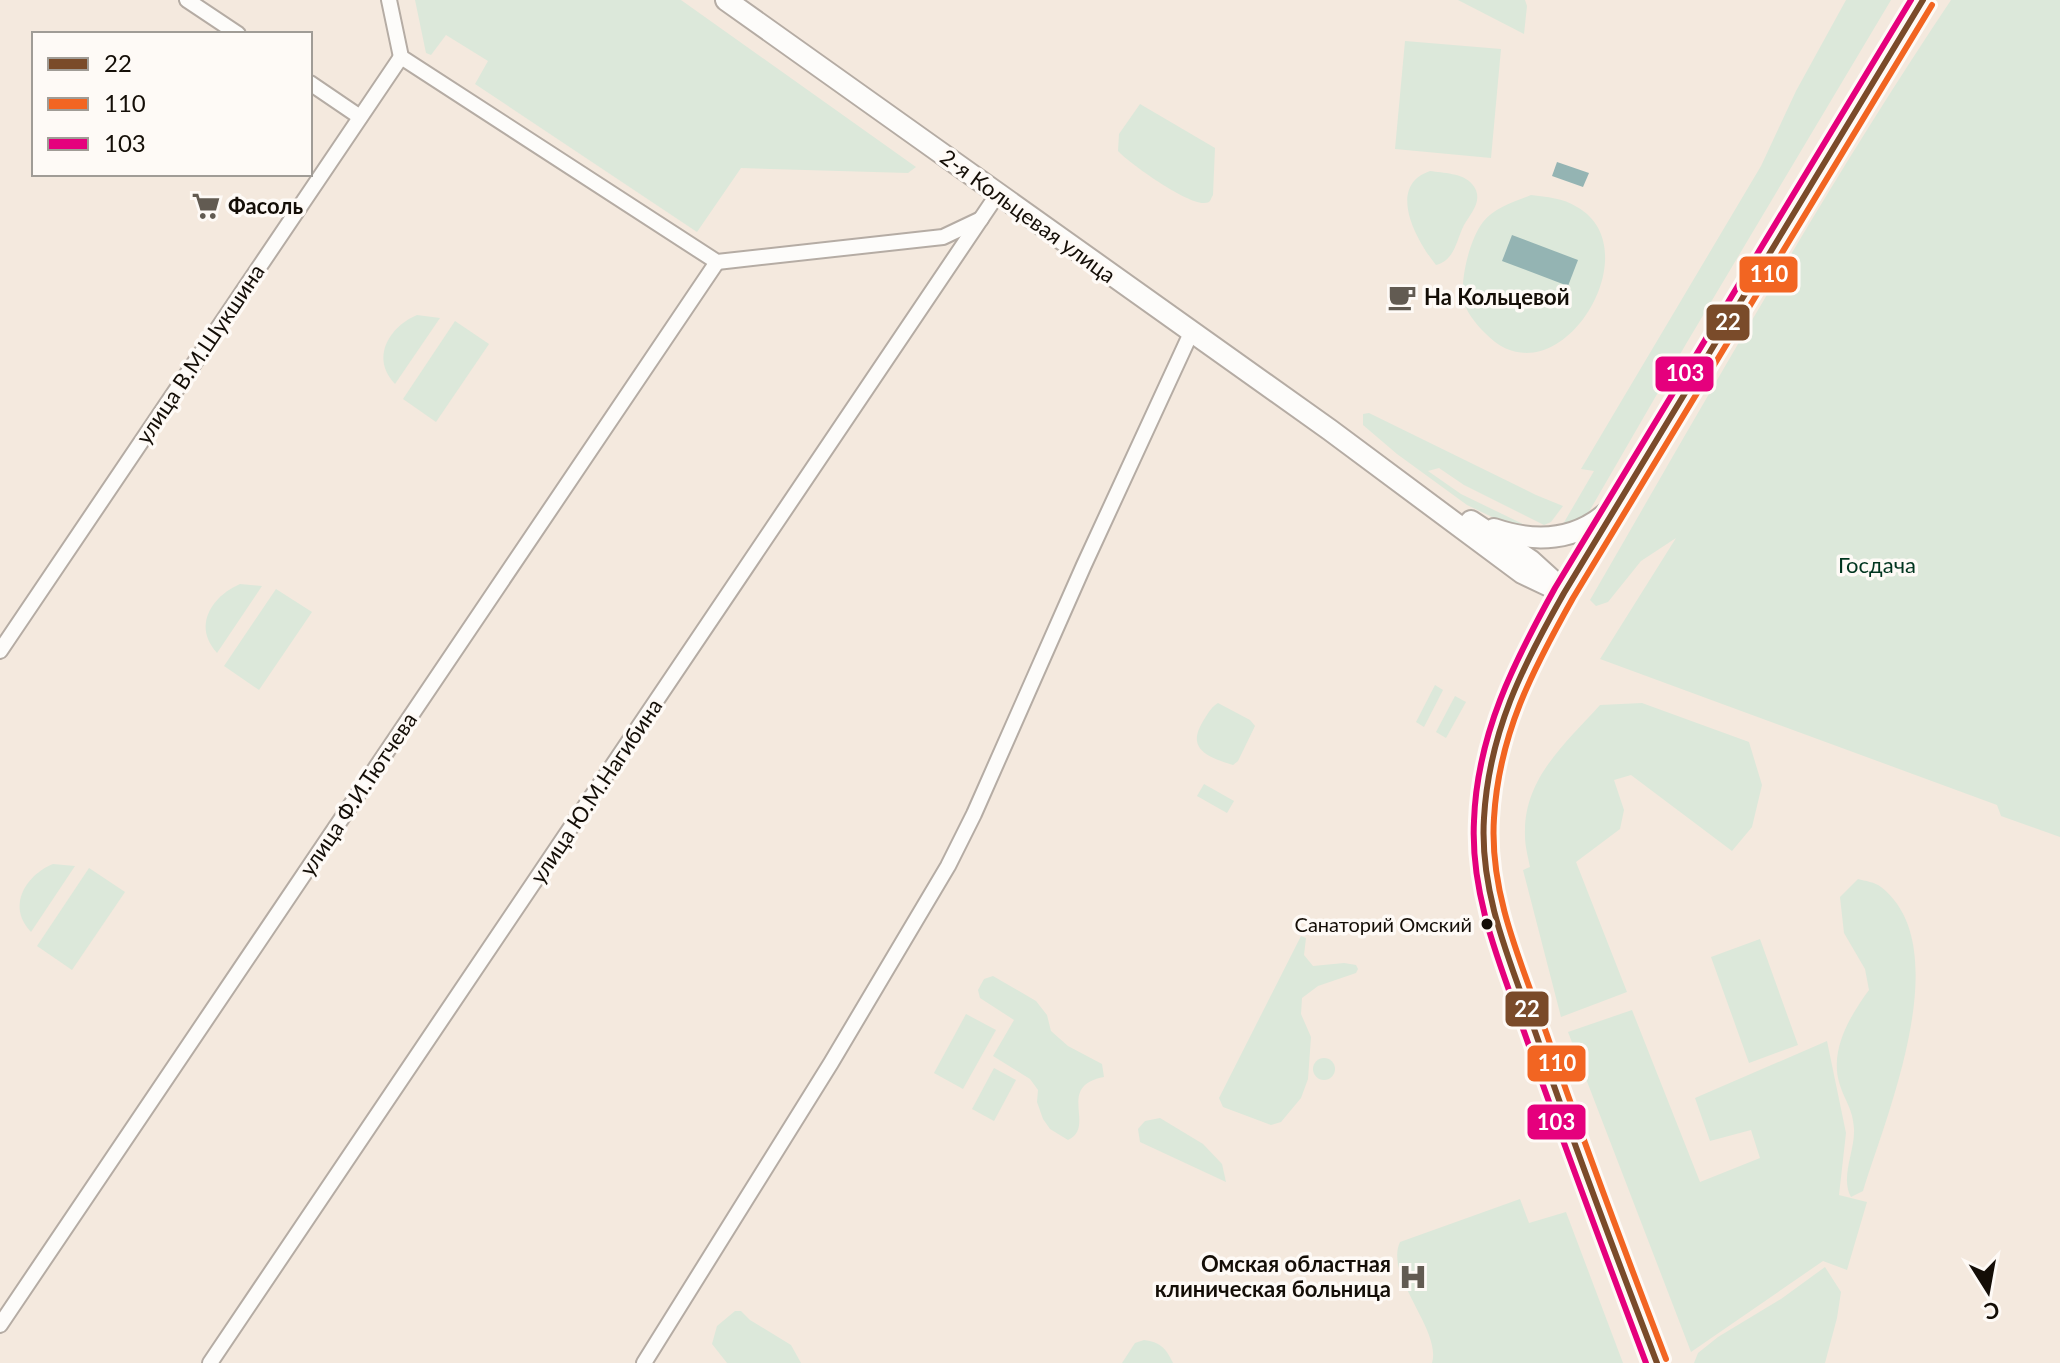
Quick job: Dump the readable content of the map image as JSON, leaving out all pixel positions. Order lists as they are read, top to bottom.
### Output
{
  "streets": {
    "main road": ["2-я Кольцевая улица"],
    "street": ["улица В.М.Шукшина", "улица Ю.М.Нагибина", "улица Ф.И.Тютчева"]
  },
  "crossings": [
    ["2-я Кольцевая улица", "улица Ю.М.Нагибина"]
  ],
  "parks": ["Госдача"],
  "places": {
    "supermarket": ["Фасоль"],
    "cafe": ["На Кольцевой"],
    "other": ["Санаторий Омский"],
    "hospital": ["Омская областная клиническая больница"]
  },
  "lines": ["transit line 22", "transit line 103", "transit line 110"],
  "legend": ["22", "110", "103"],
  "north": "bottom"
}
